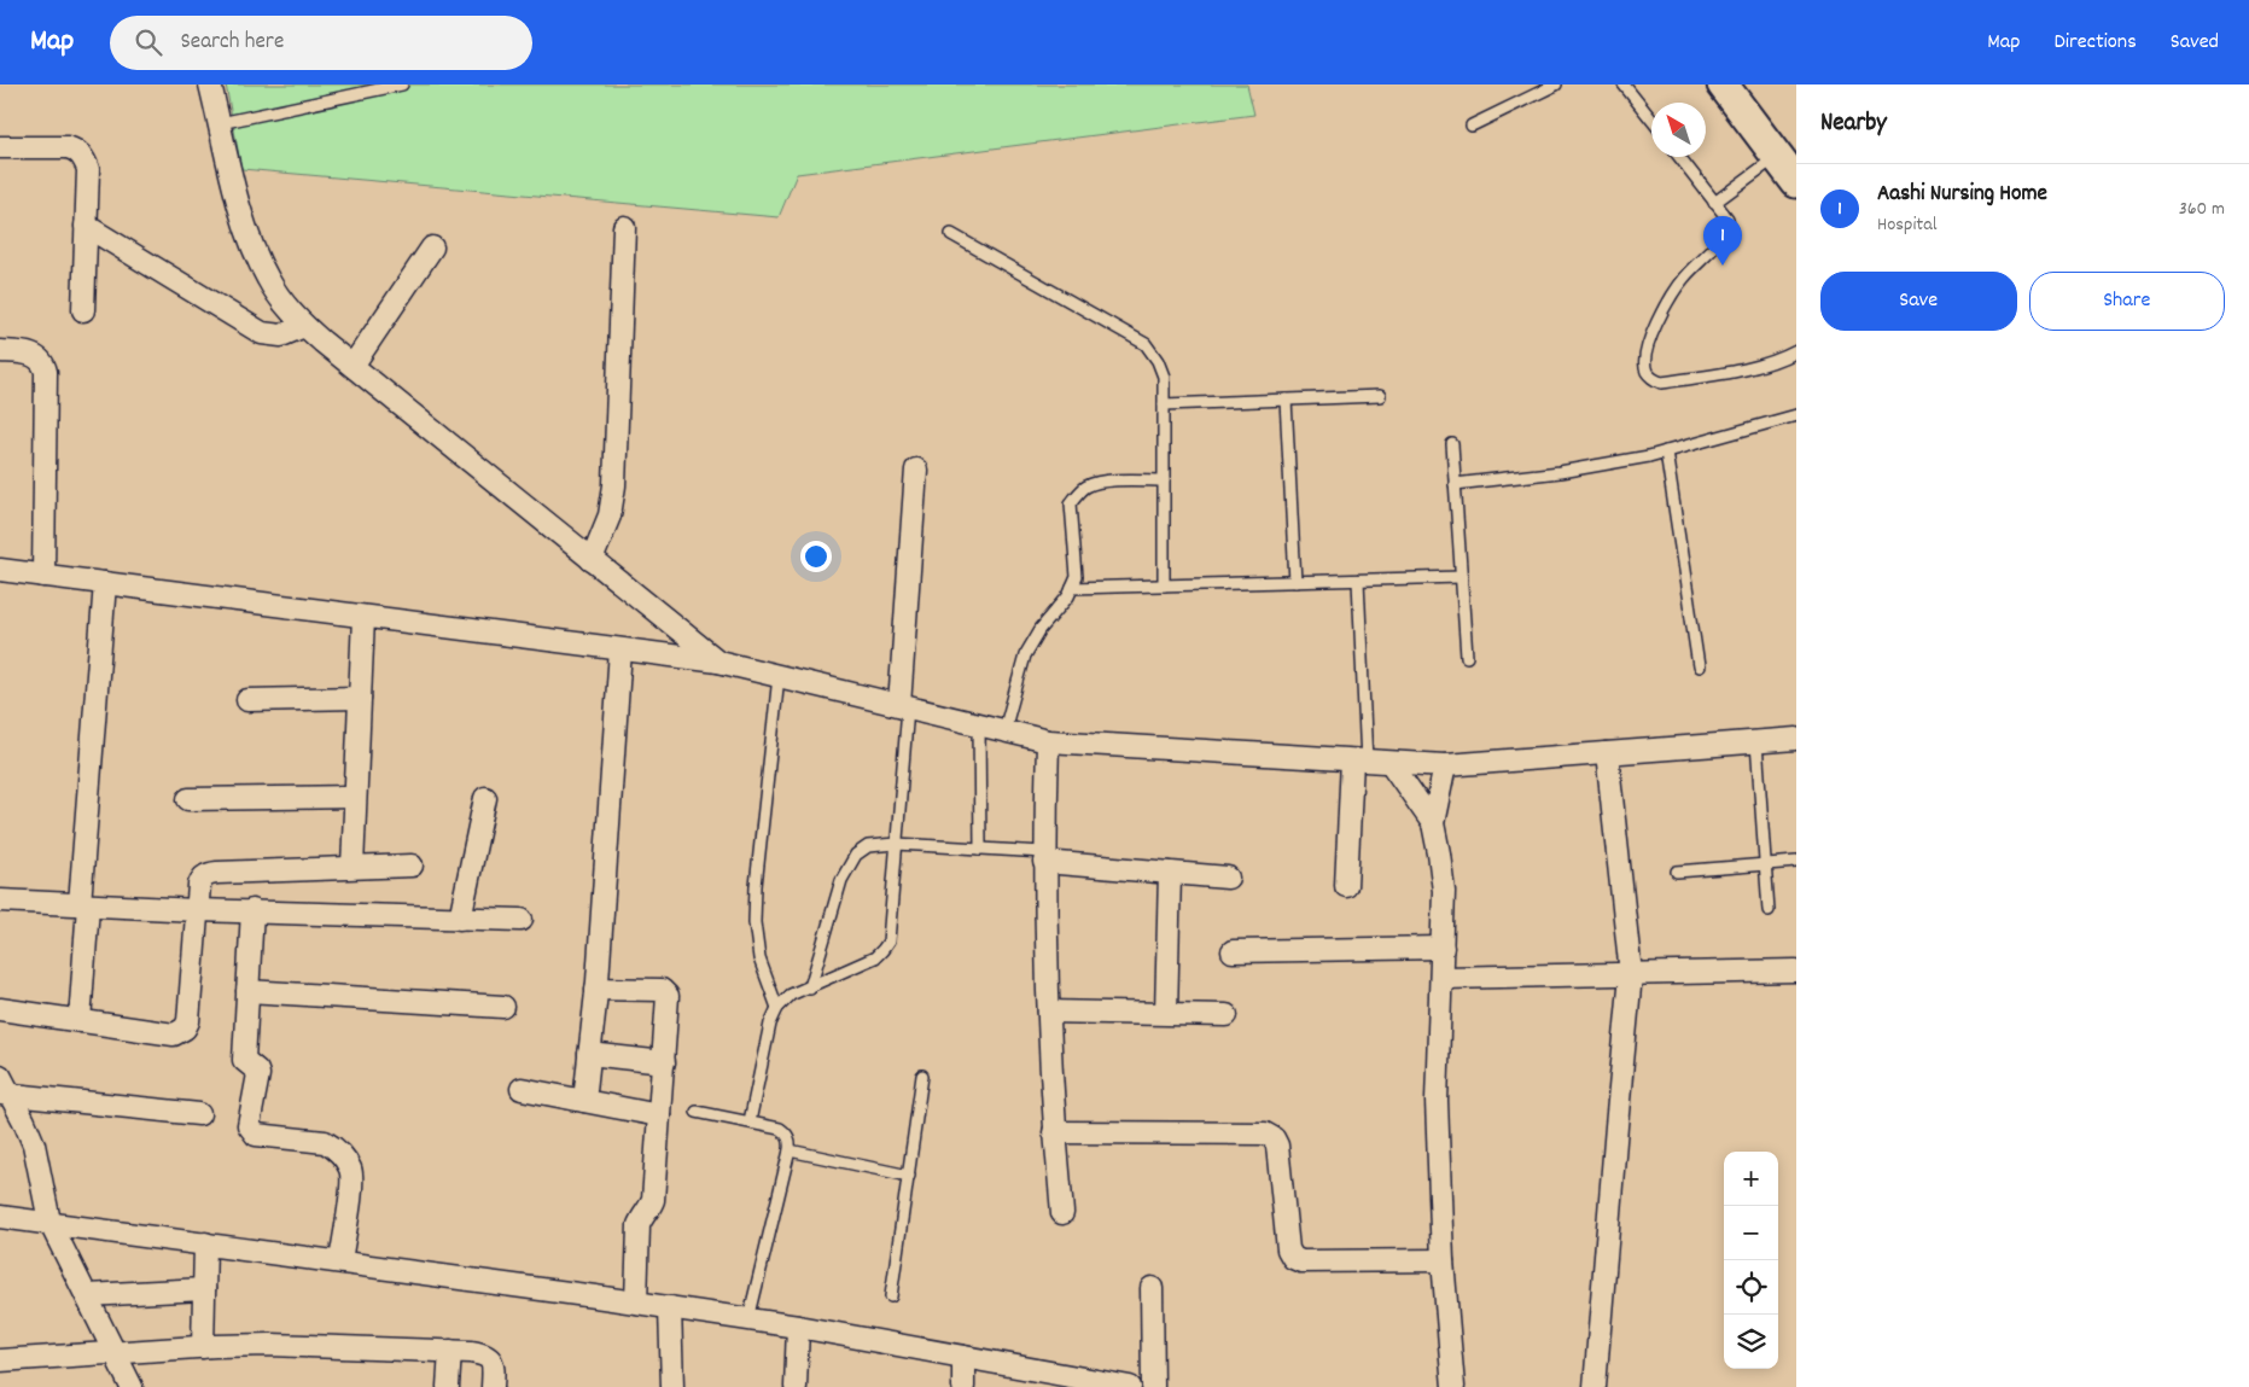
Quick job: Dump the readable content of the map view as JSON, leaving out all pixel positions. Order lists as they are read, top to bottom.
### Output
{
  "north": "top left",
  "page": {
    "header": "Map",
    "search": "Search here",
    "nav": ["Map", "Directions", "Saved"],
    "heading": "Nearby",
    "list": [
      {
        "mark": "1",
        "name": "Aashi Nursing Home",
        "note": "Hospital",
        "value": "360 m"
      }
    ],
    "pins": "1",
    "buttons": ["Save", "Share"],
    "map_buttons": ["+", "−"]
  }
}
